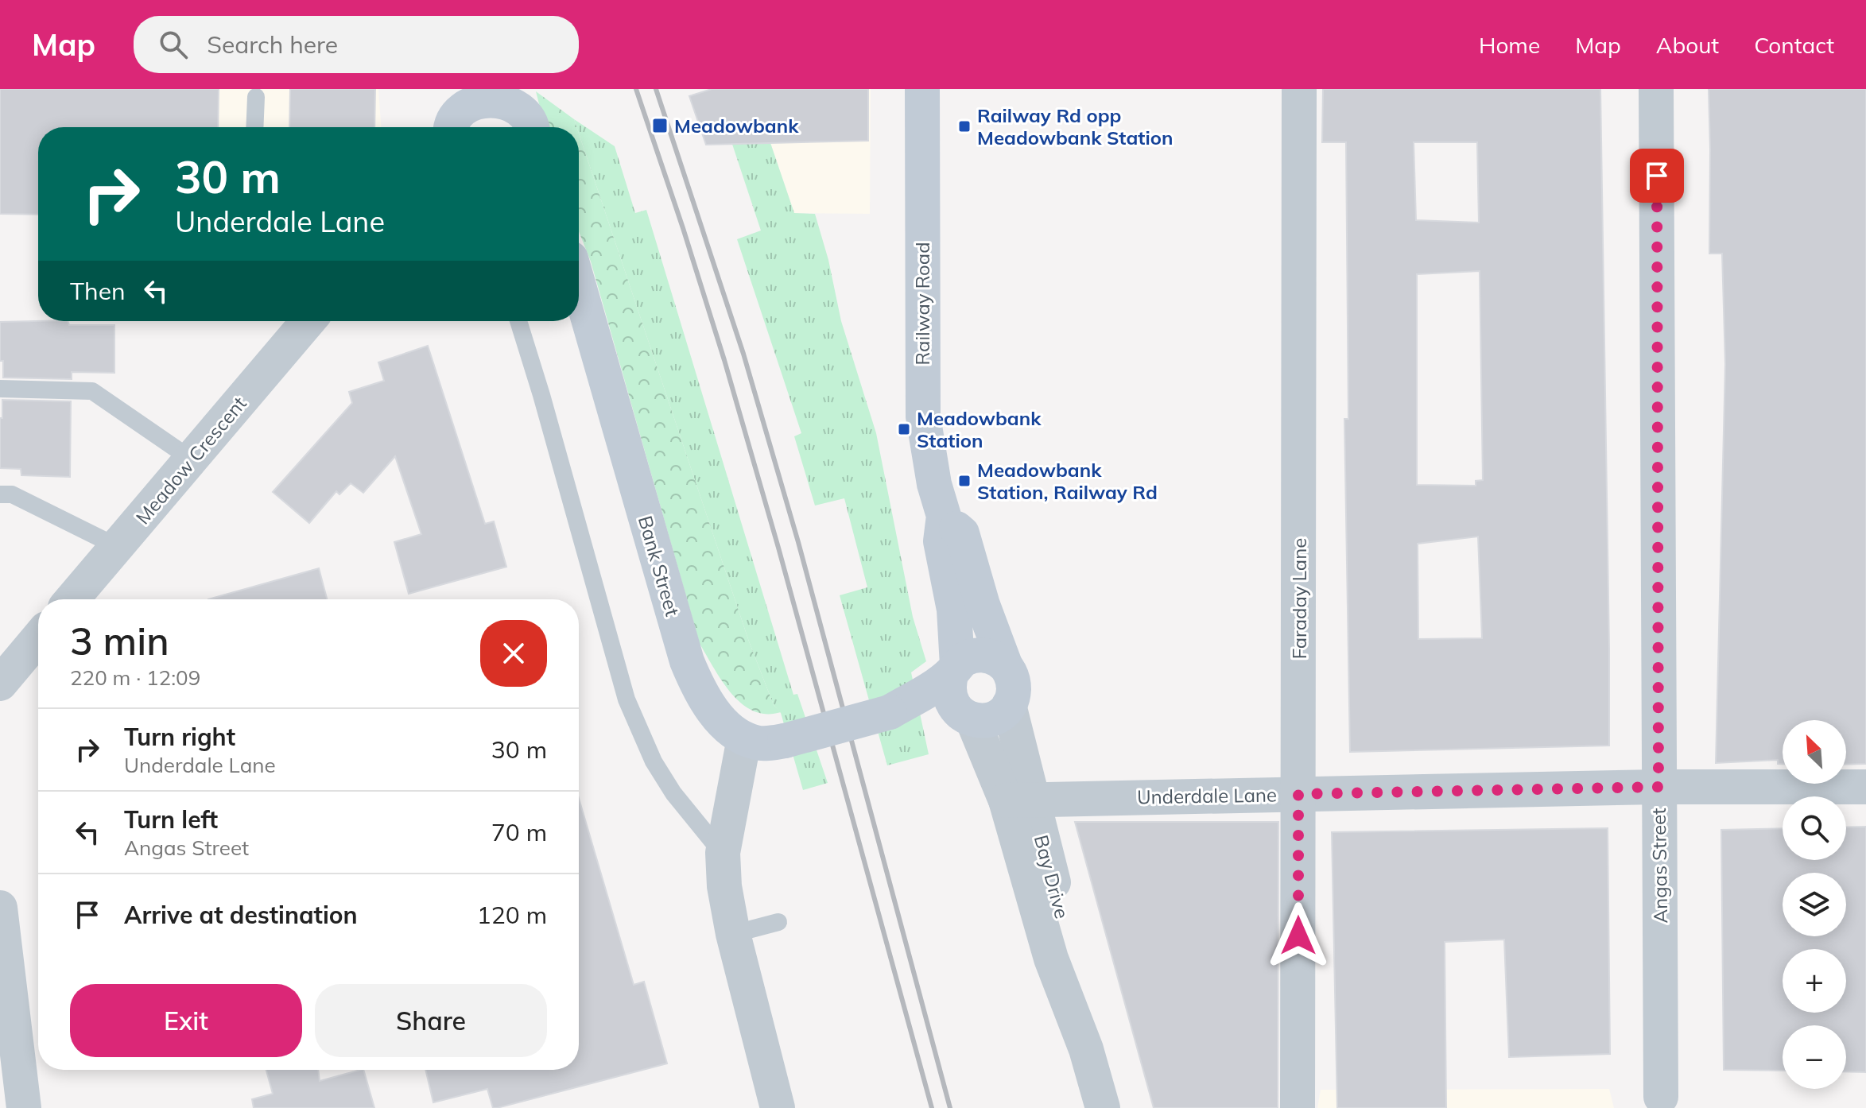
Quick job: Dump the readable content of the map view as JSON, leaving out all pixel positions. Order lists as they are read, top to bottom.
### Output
{
  "streets": {
    "main road": ["Railway Road", "Bank Street"],
    "street": [
      "Meadow Crescent",
      "Faraday Lane",
      "Underdale Lane",
      "Angas Street",
      "Bay Drive"
    ]
  },
  "crossings": [
    ["Railway Road", "Bay Drive"],
    ["Faraday Lane", "Underdale Lane"],
    ["Underdale Lane", "Angas Street"],
    ["Underdale Lane", "Bay Drive"]
  ],
  "places": {
    "transit": [
      "Meadowbank",
      "Railway Rd opp Meadowbank Station",
      "Meadowbank Station",
      "Meadowbank Station, Railway Rd"
    ]
  },
  "north": "top left",
  "page": {
    "header": "Map",
    "search": "Search here",
    "nav": [
      "Home",
      "Map",
      "About",
      "Contact"
    ],
    "turn": ["30 m", "Underdale Lane"],
    "then": "Then",
    "heading": ["3 min", "220 m · 12:09"],
    "list": [
      {
        "name": "Turn right",
        "note": "Underdale Lane",
        "value": "30 m"
      },
      {
        "name": "Turn left",
        "note": "Angas Street",
        "value": "70 m"
      },
      {
        "name": "Arrive at destination",
        "value": "120 m"
      }
    ],
    "map_buttons": ["+", "−"],
    "buttons": ["Exit", "Share"]
  }
}
